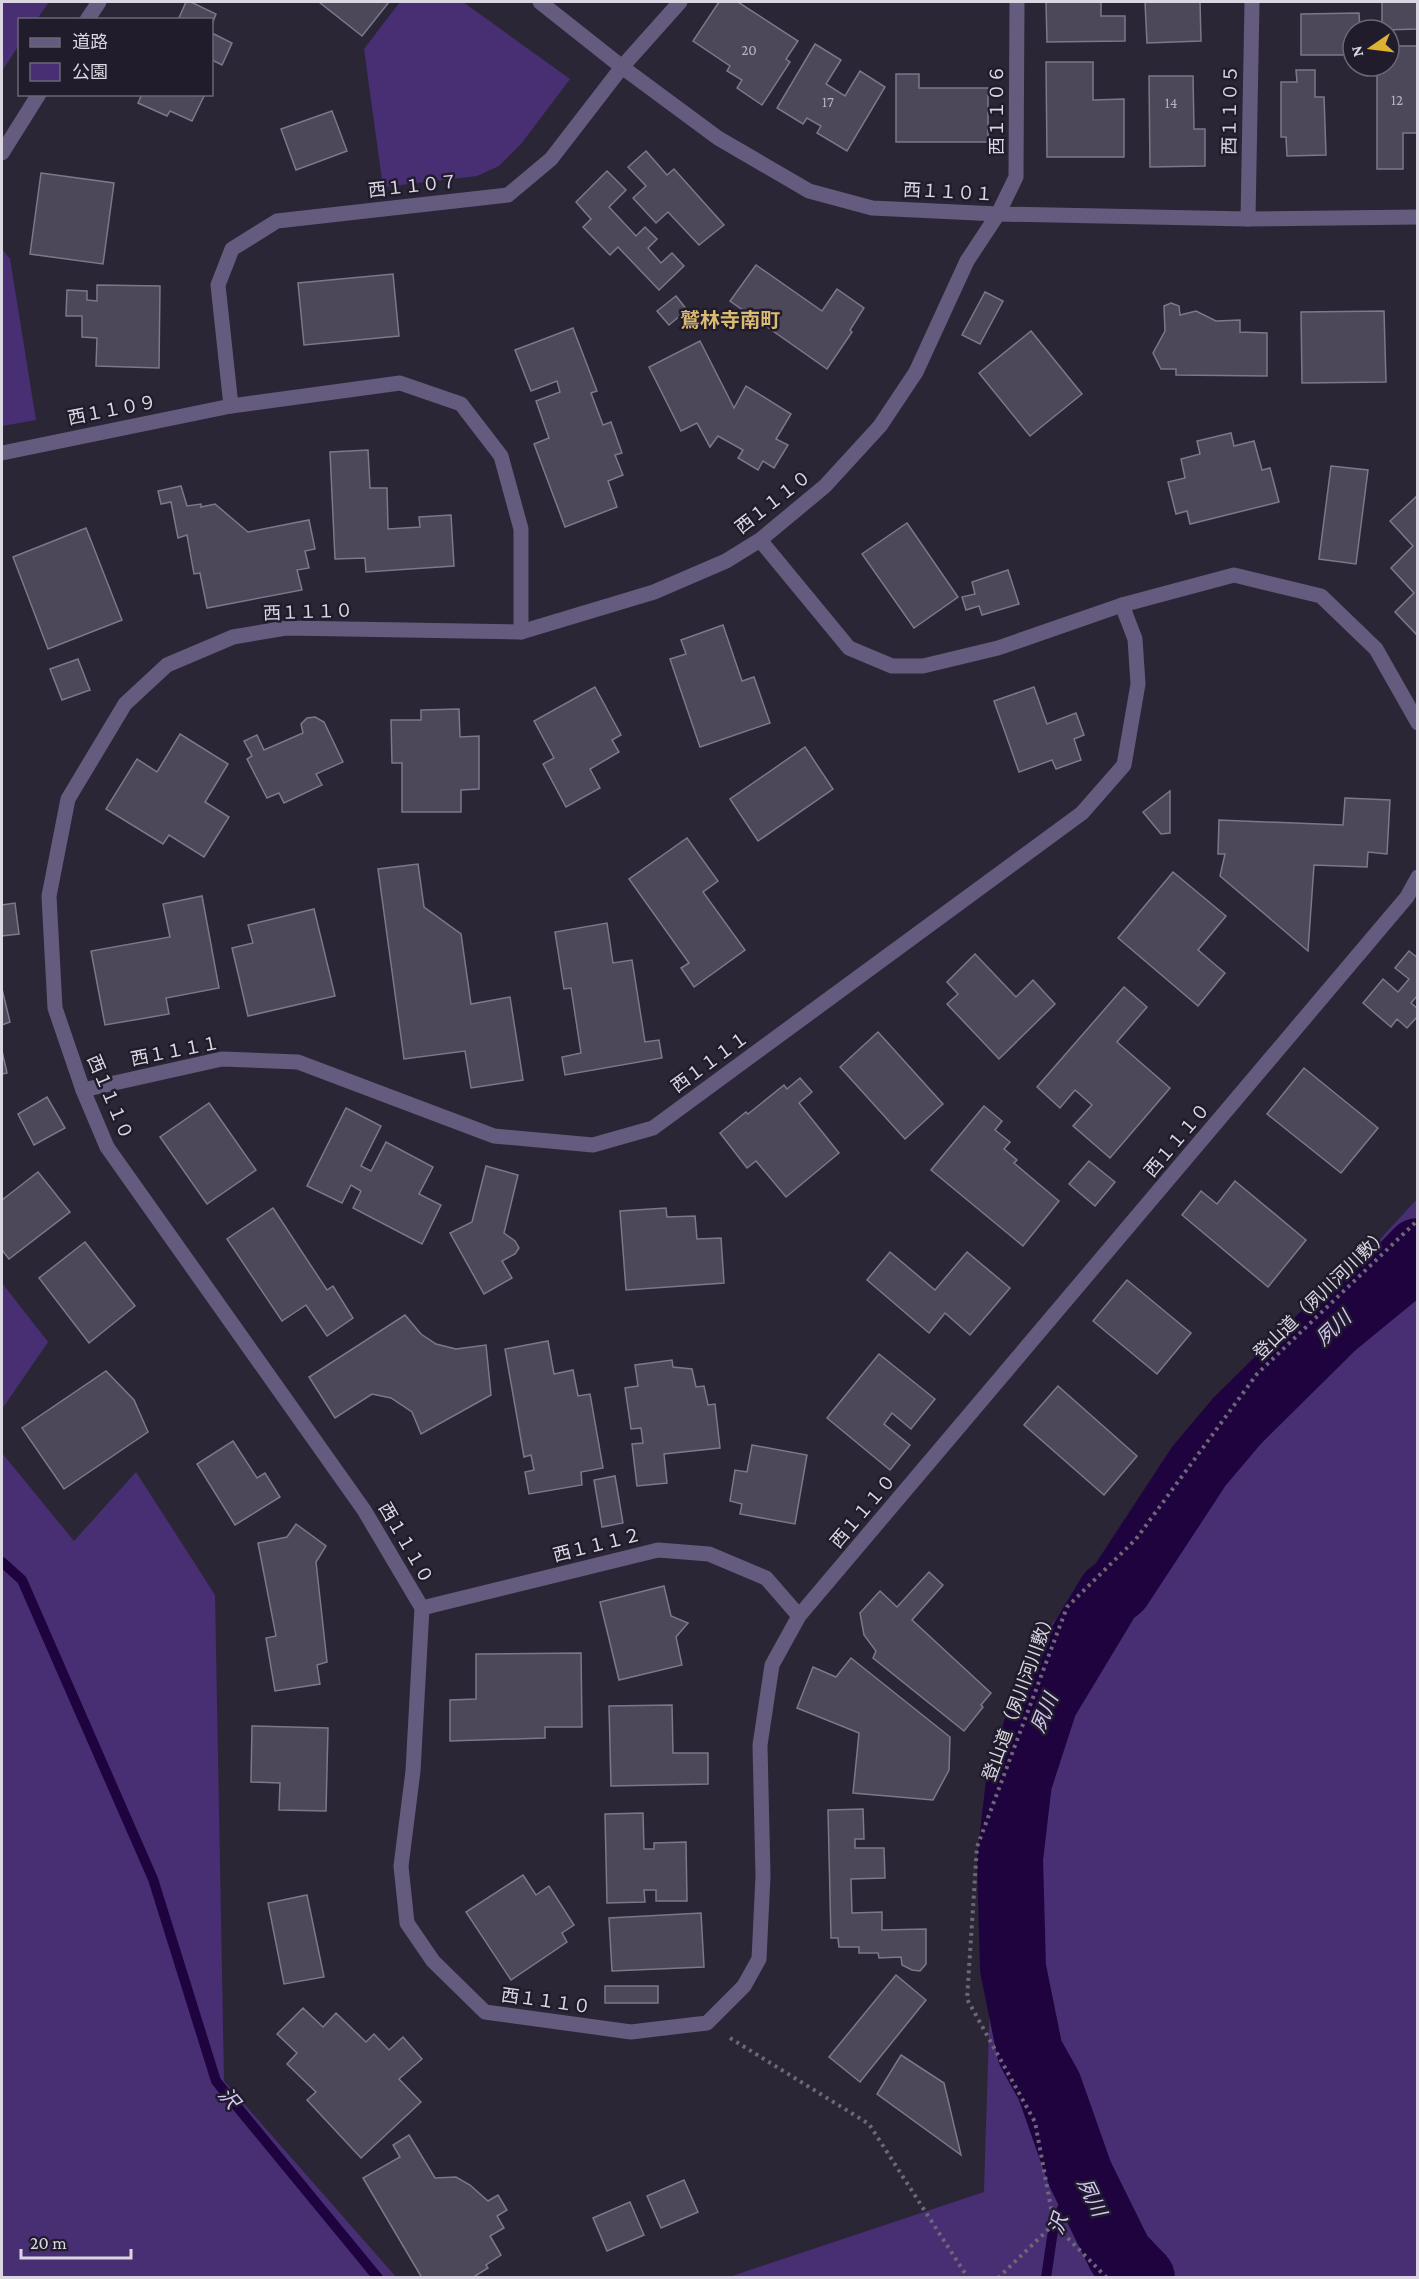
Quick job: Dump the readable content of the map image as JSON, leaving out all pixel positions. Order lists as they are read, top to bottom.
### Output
{
  "streets": {
    "street": [
      "西１１０６",
      "西１１０５",
      "西１１０７",
      "西１１０１",
      "西１１０９",
      "西１１１０",
      "西１１１１",
      "西１１１２"
    ],
    "path": ["登山道（夙川河川敷）"]
  },
  "crossings": [
    ["西１１０６", "西１１０１"],
    ["西１１０６", "西１１１０"],
    ["西１１０５", "西１１０１"],
    ["西１１０７", "西１１０１"],
    ["西１１０７", "西１１０９"],
    ["西１１０１", "西１１１０"],
    ["西１１０９", "西１１１０"],
    ["西１１１０", "西１１１１"],
    ["西１１１０", "西１１１２"]
  ],
  "districts": ["鷲林寺南町"],
  "water": ["夙川", "沢"],
  "house_numbers": [
    "20",
    "12",
    "17",
    "14"
  ],
  "legend": ["道路", "公園"],
  "scale_bar": "20 m",
  "north": "left"
}
